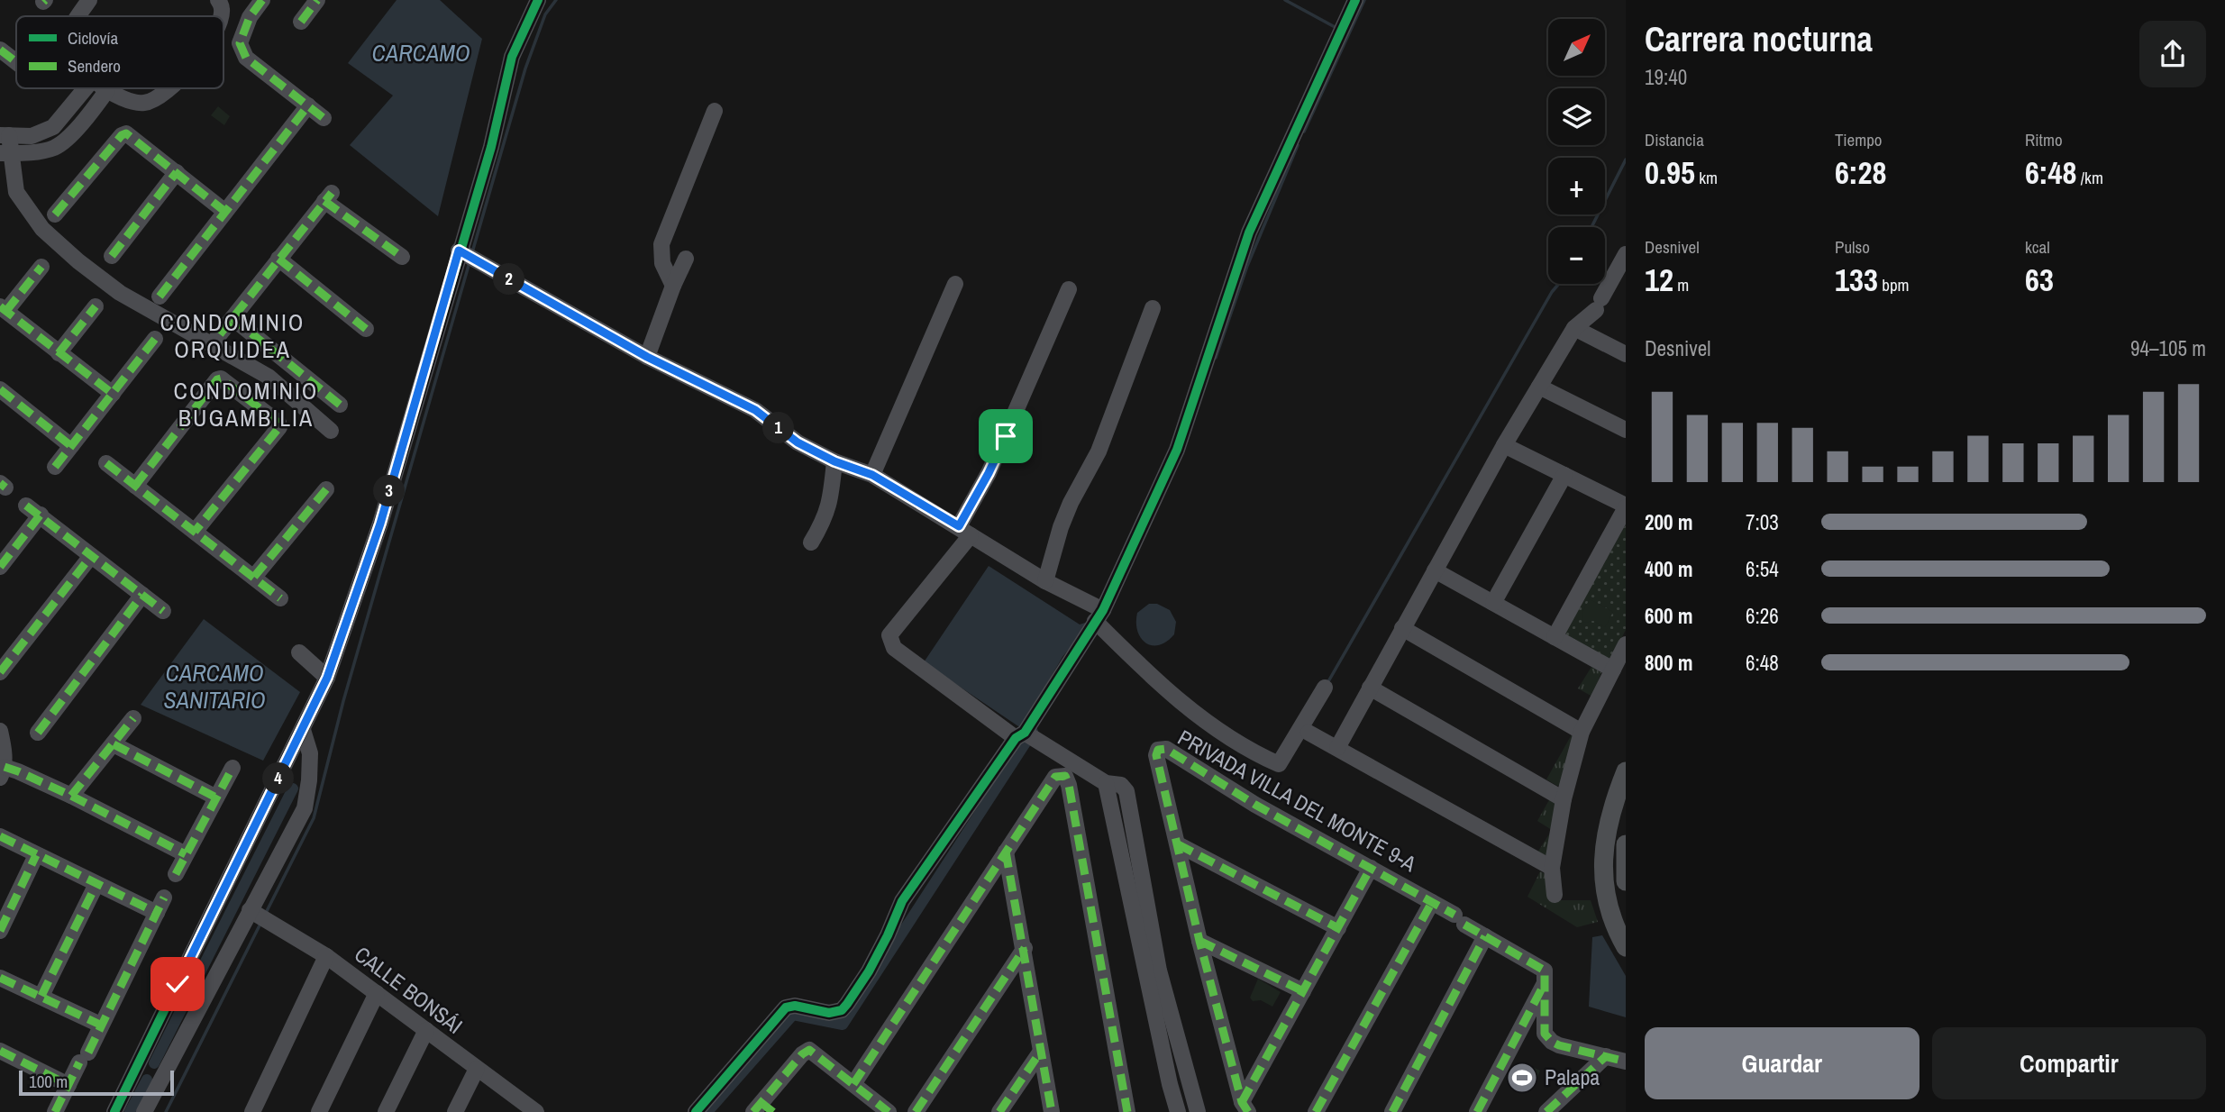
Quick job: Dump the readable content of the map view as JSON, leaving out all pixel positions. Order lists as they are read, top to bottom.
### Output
{
  "streets": {
    "street": ["PRIVADA VILLA DEL MONTE 9-A", "CALLE BONSÁI"]
  },
  "districts": ["CONDOMINIO ORQUIDEA", "CONDOMINIO BUGAMBILIA"],
  "water": ["CARCAMO", "CARCAMO SANITARIO"],
  "places": {
    "sports": ["Palapa"]
  },
  "legend": ["Ciclovía", "Sendero"],
  "scale_bar": "100 m",
  "north": "top right",
  "page": {
    "heading": ["Carrera nocturna", "19:40"],
    "map_buttons": ["+", "−"],
    "stats": [
      ["Distancia", "0.95 km"],
      ["Tiempo", "6:28"],
      ["Ritmo", "6:48 /km"],
      ["Desnivel", "12 m"],
      ["Pulso", "133 bpm"],
      ["kcal", "63"]
    ],
    "pins": [
      "2",
      "1",
      "3",
      "4"
    ],
    "chart": ["Desnivel", "94–105 m"],
    "list": [
      {
        "name": "200 m",
        "note": "7:03"
      },
      {
        "name": "400 m",
        "note": "6:54"
      },
      {
        "name": "600 m",
        "note": "6:26"
      },
      {
        "name": "800 m",
        "note": "6:48"
      }
    ],
    "buttons": ["Guardar", "Compartir"],
    "scale": "100 m"
  }
}
